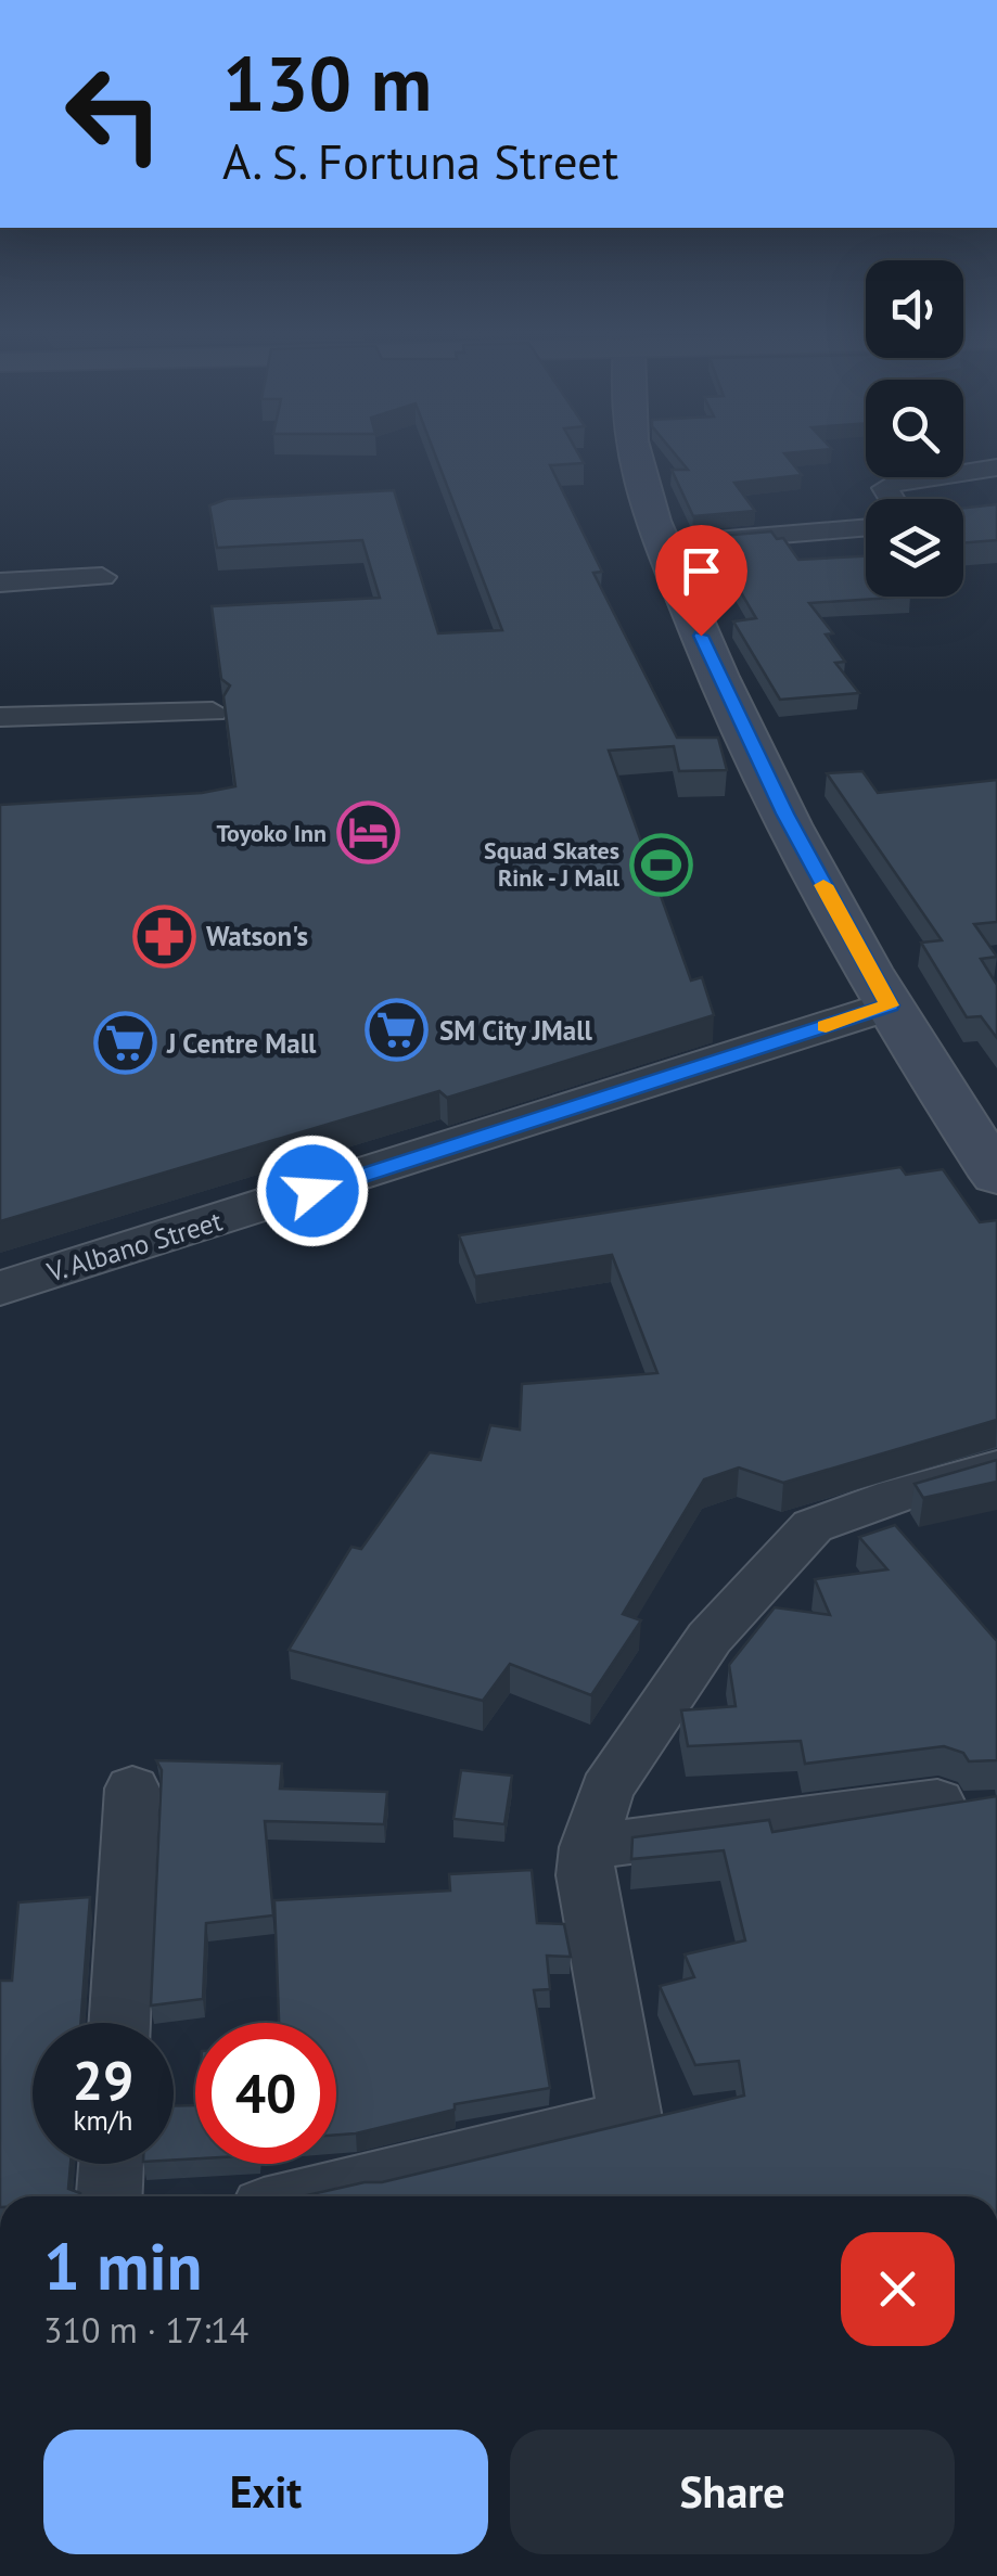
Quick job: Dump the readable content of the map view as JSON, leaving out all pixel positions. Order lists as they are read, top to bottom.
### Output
{
  "streets": {
    "street": ["V. Albano Street"]
  },
  "places": {
    "hotel": ["Toyoko Inn"],
    "sports": ["Squad Skates Rink - J Mall"],
    "pharmacy": ["Watson's"],
    "supermarket": ["SM City JMall", "J Centre Mall"]
  },
  "page": {
    "turn": ["130 m", "A. S. Fortuna Street"],
    "speed": "29 km/h",
    "limit": "40",
    "heading": ["1 min", "310 m · 17:14"],
    "buttons": ["Exit", "Share"]
  }
}
